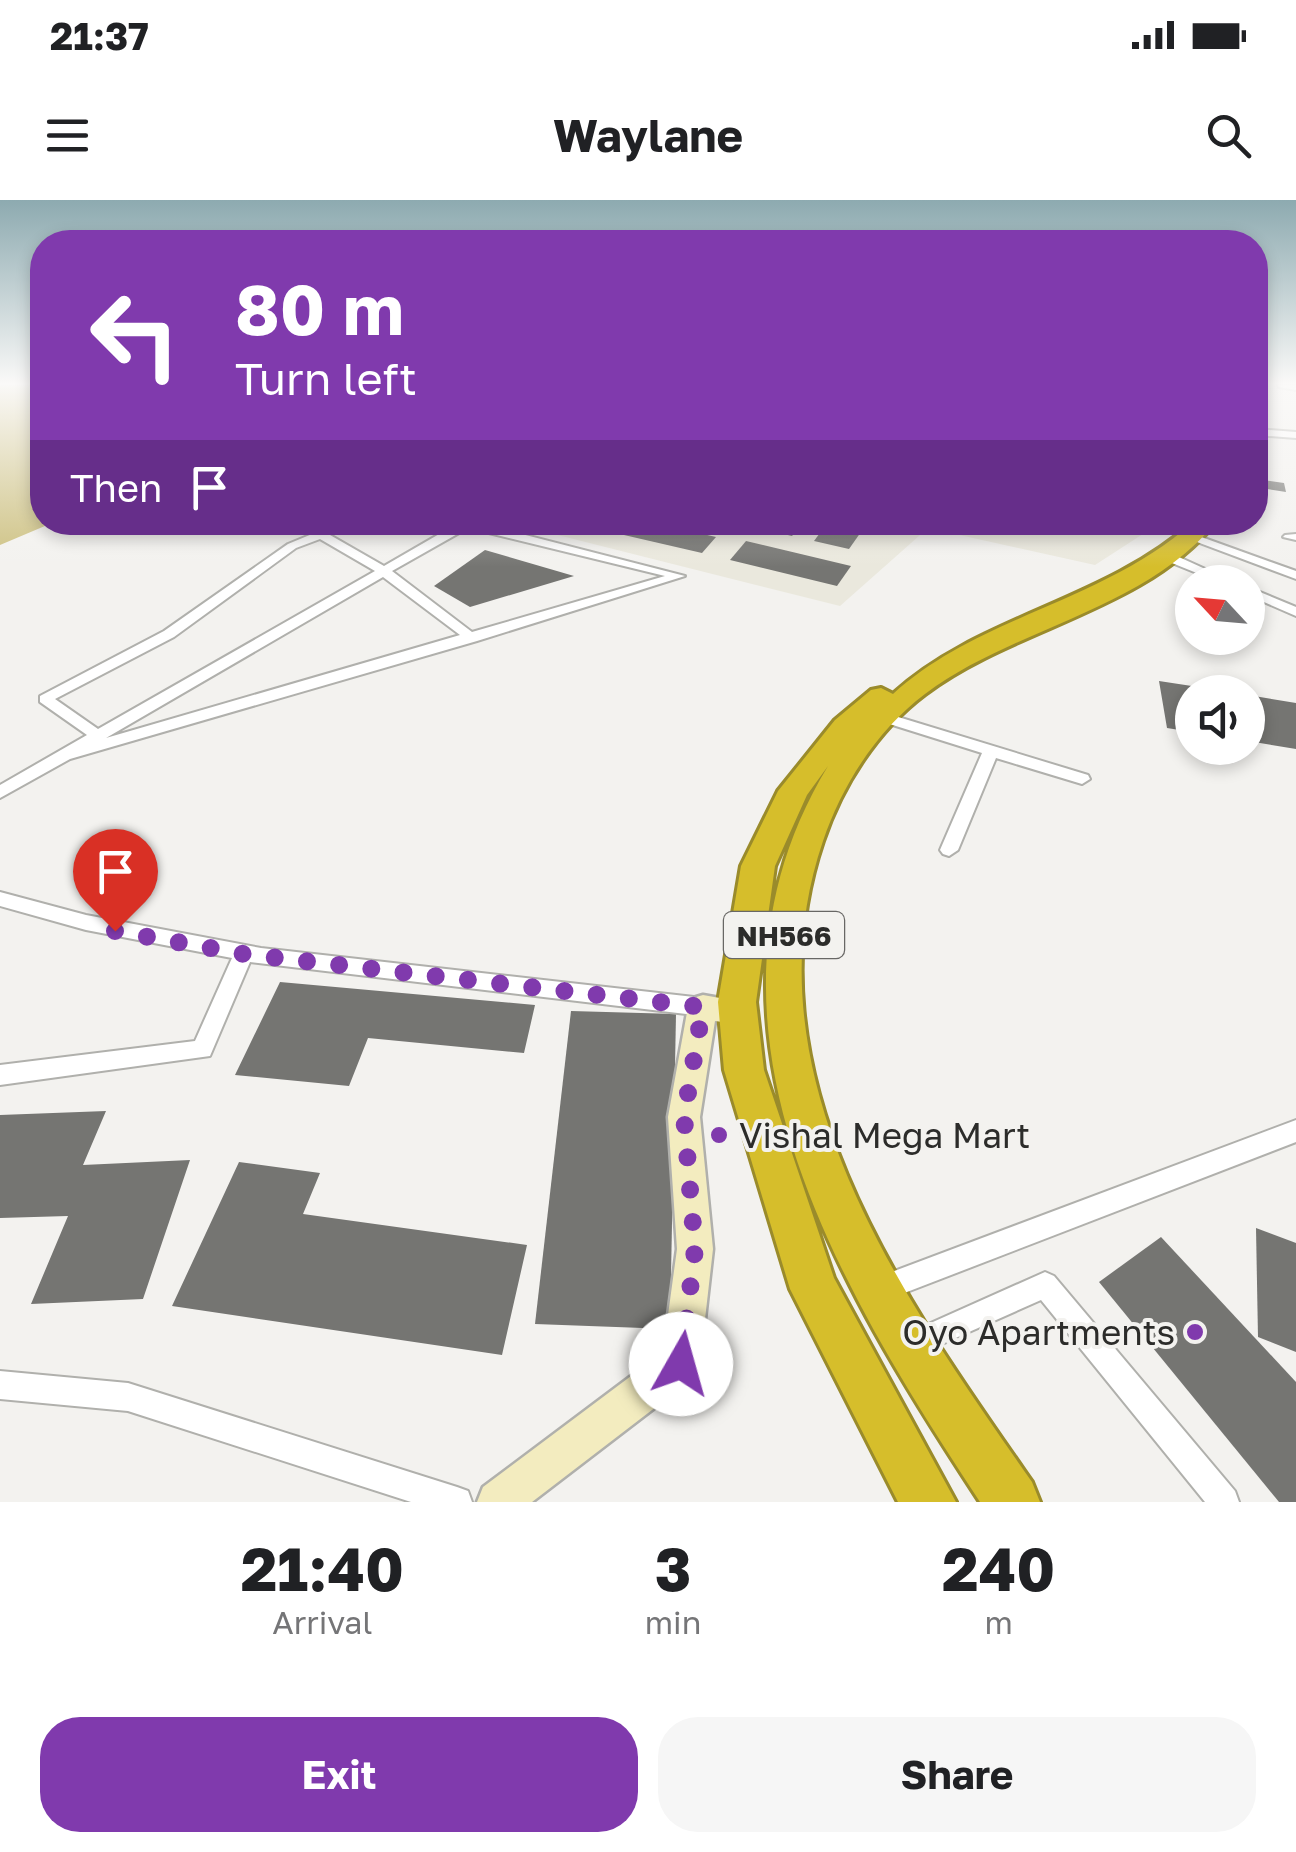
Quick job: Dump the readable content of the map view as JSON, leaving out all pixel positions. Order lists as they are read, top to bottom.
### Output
{
  "streets": {
    "highway": ["NH566"]
  },
  "places": ["Vishal Mega Mart", "Oyo Apartments"],
  "north": "top left",
  "page": {
    "status": "21:37",
    "header": "Waylane",
    "turn": ["80 m", "Turn left"],
    "then": "Then",
    "eta": [
      "21:40",
      "Arrival",
      "3",
      "min",
      "240",
      "m"
    ],
    "buttons": ["Exit", "Share"]
  }
}
